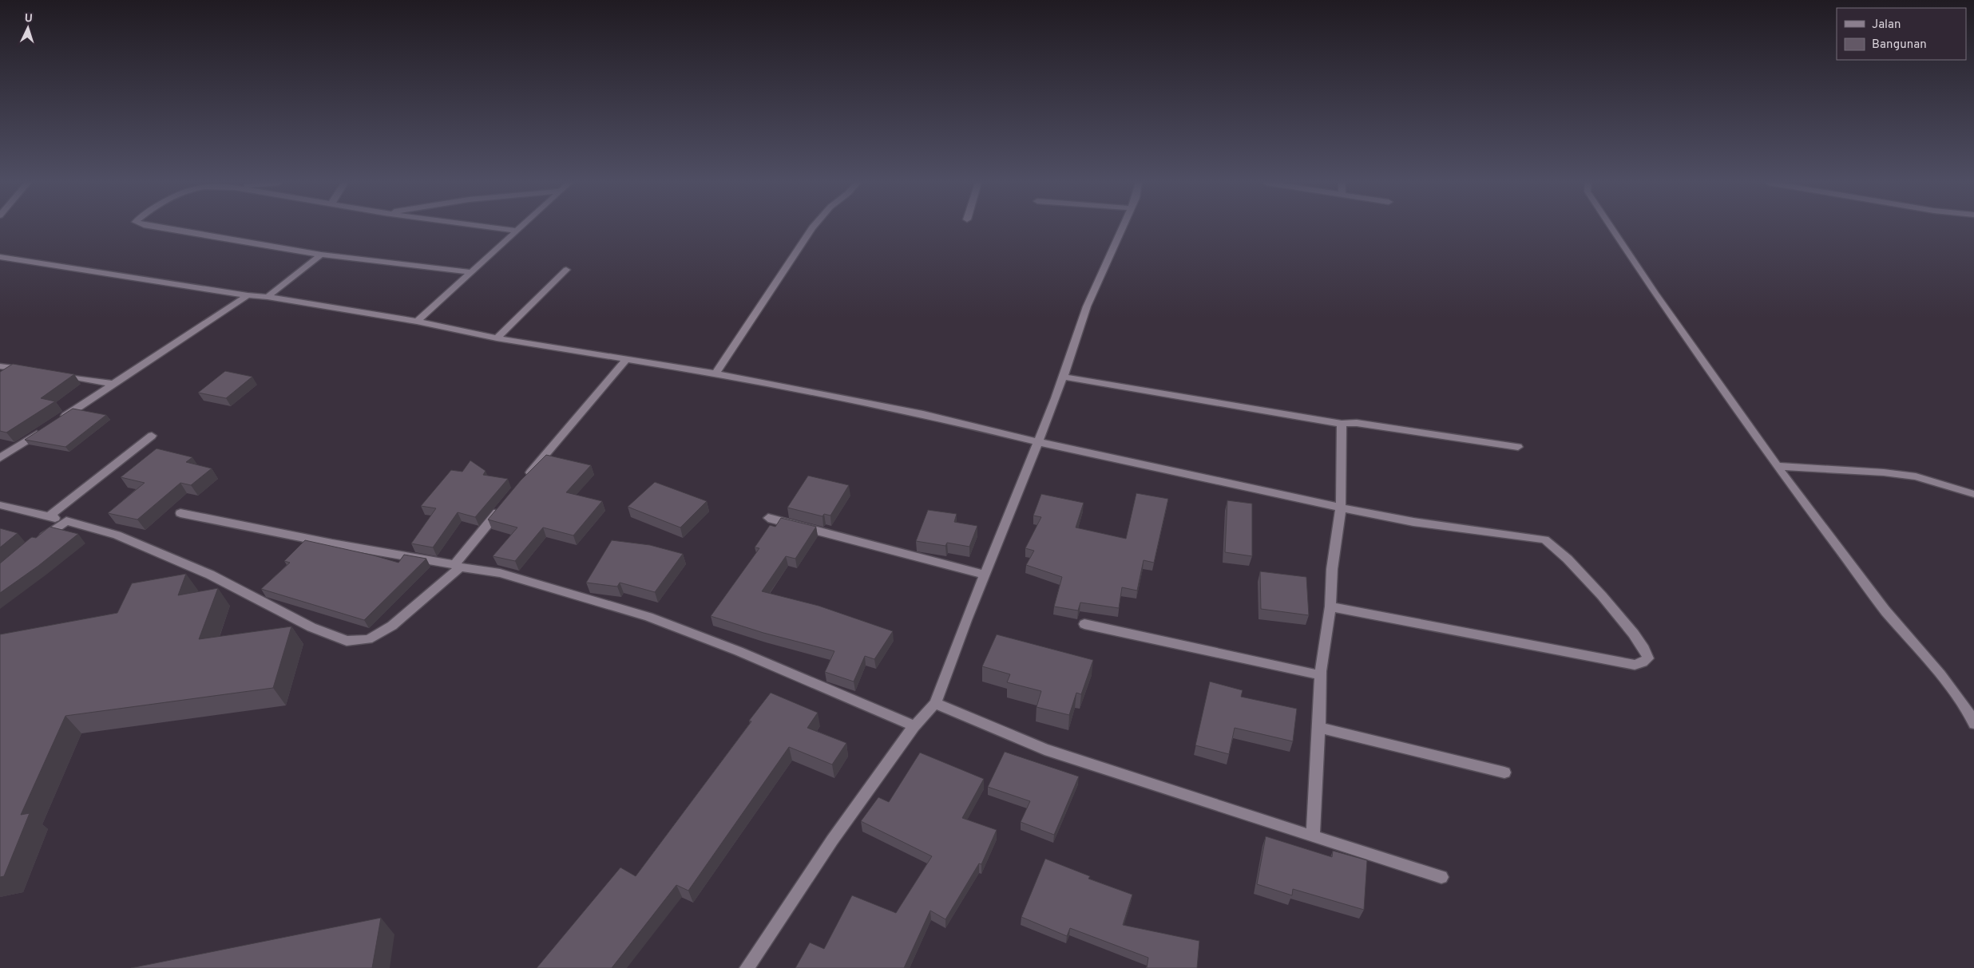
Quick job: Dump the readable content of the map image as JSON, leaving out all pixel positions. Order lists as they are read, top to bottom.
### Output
{
  "legend": ["Jalan", "Bangunan"],
  "north": "top"
}
